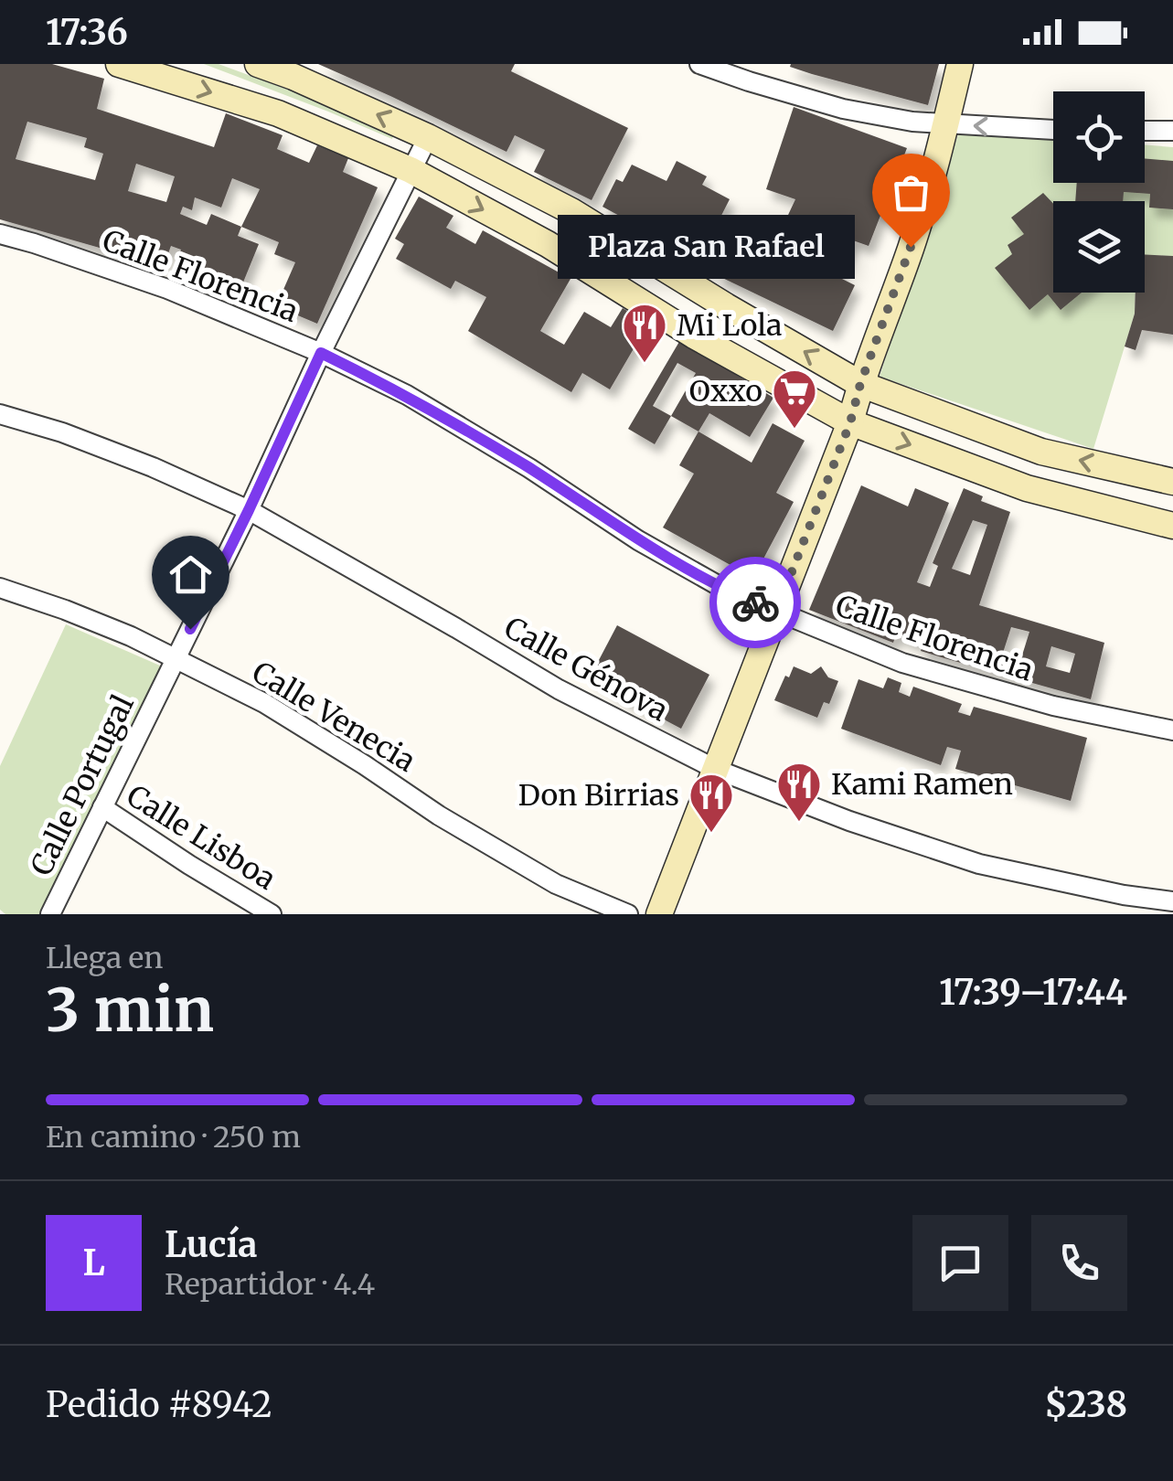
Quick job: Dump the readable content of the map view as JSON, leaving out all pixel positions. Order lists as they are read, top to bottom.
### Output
{
  "streets": {
    "street": [
      "Calle Florencia",
      "Calle Génova",
      "Calle Venecia",
      "Calle Portugal",
      "Calle Lisboa"
    ]
  },
  "crossings": [
    ["Calle Florencia", "Calle Portugal"],
    ["Calle Génova", "Calle Portugal"],
    ["Calle Venecia", "Calle Portugal"],
    ["Calle Portugal", "Calle Lisboa"]
  ],
  "places": {
    "other": ["Plaza San Rafael"],
    "restaurant": ["Mi Lola", "Kami Ramen", "Don Birrias"],
    "supermarket": ["Oxxo"]
  },
  "page": {
    "status": "17:36",
    "bubble": "Plaza San Rafael",
    "heading": ["3 min", "Llega en", "17:39–17:44"],
    "panel": [
      "Lucía",
      "Repartidor · 4.4",
      "Pedido #8942",
      "$238"
    ],
    "bar": "En camino · 250 m",
    "round": "L"
  }
}
